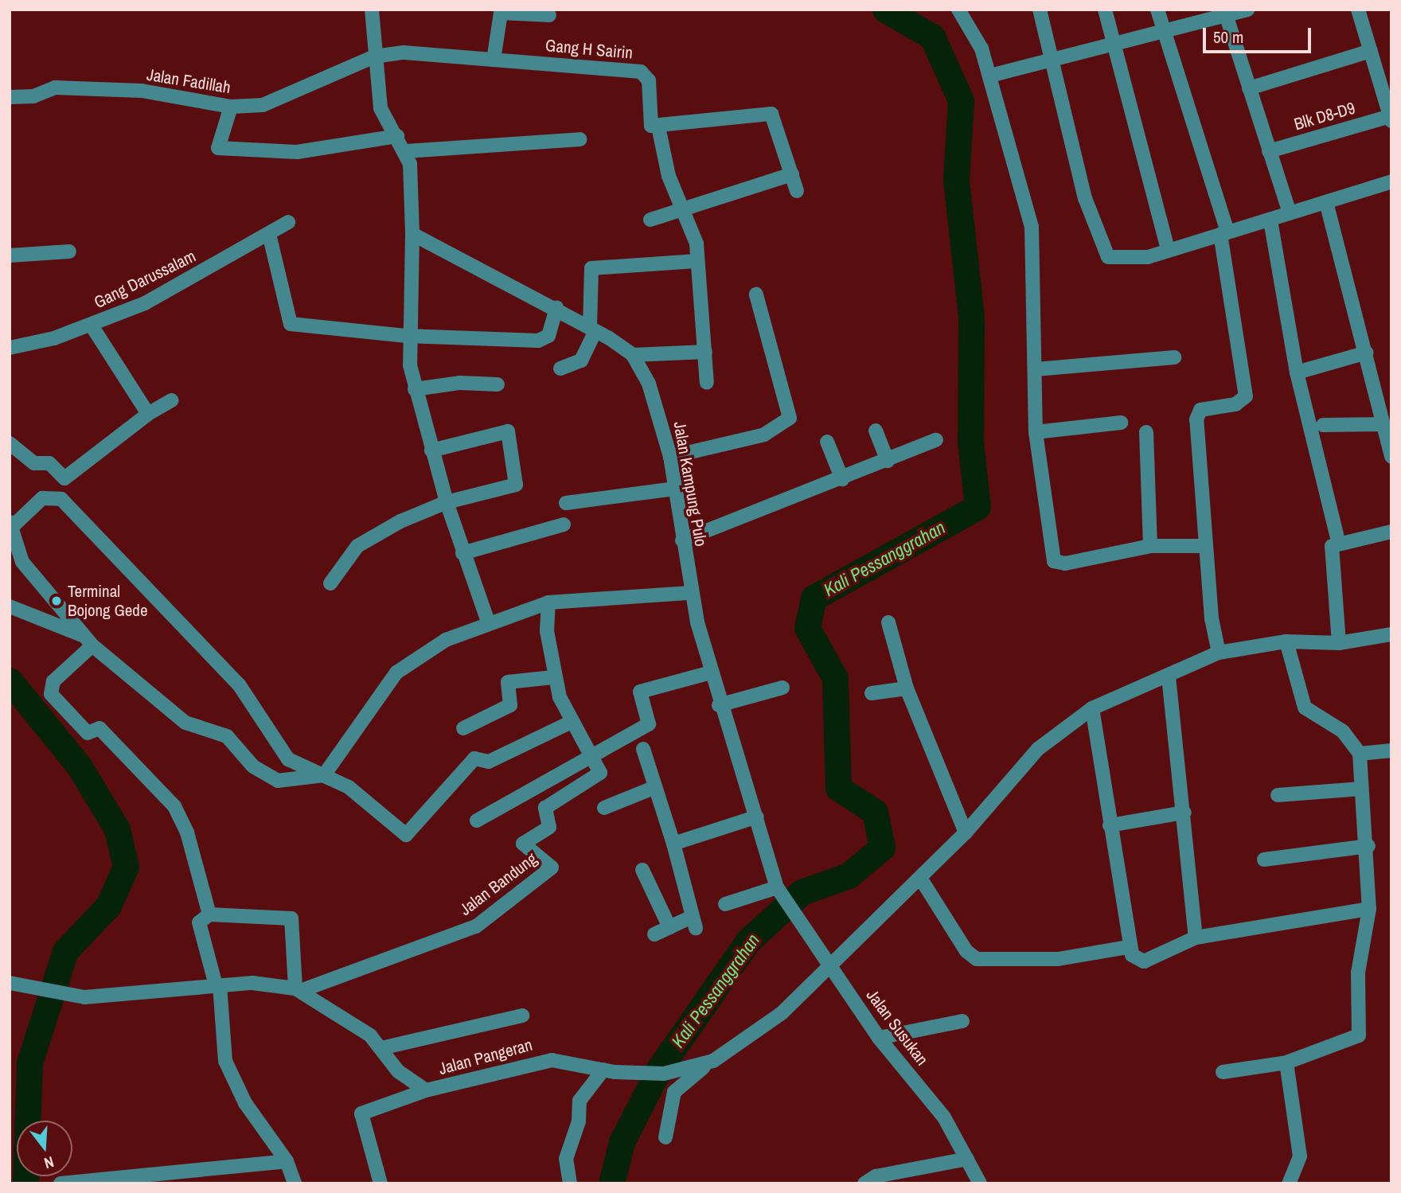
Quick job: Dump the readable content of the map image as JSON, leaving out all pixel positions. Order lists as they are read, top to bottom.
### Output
{
  "streets": {
    "street": [
      "Gang H Sairin",
      "Jalan Fadillah",
      "Blk D8-D9",
      "Gang Darussalam",
      "Jalan Kampung Pulo",
      "Jalan Bandung",
      "Jalan Susukan",
      "Jalan Pangeran"
    ]
  },
  "crossings": [
    ["Gang H Sairin", "Jalan Fadillah"],
    ["Jalan Kampung Pulo", "Jalan Susukan"],
    ["Jalan Bandung", "Jalan Pangeran"],
    ["Jalan Susukan", "Jalan Pangeran"]
  ],
  "water": ["Kali Pessanggrahan"],
  "places": ["Terminal Bojong Gede"],
  "scale_bar": "50 m",
  "north": "bottom"
}
